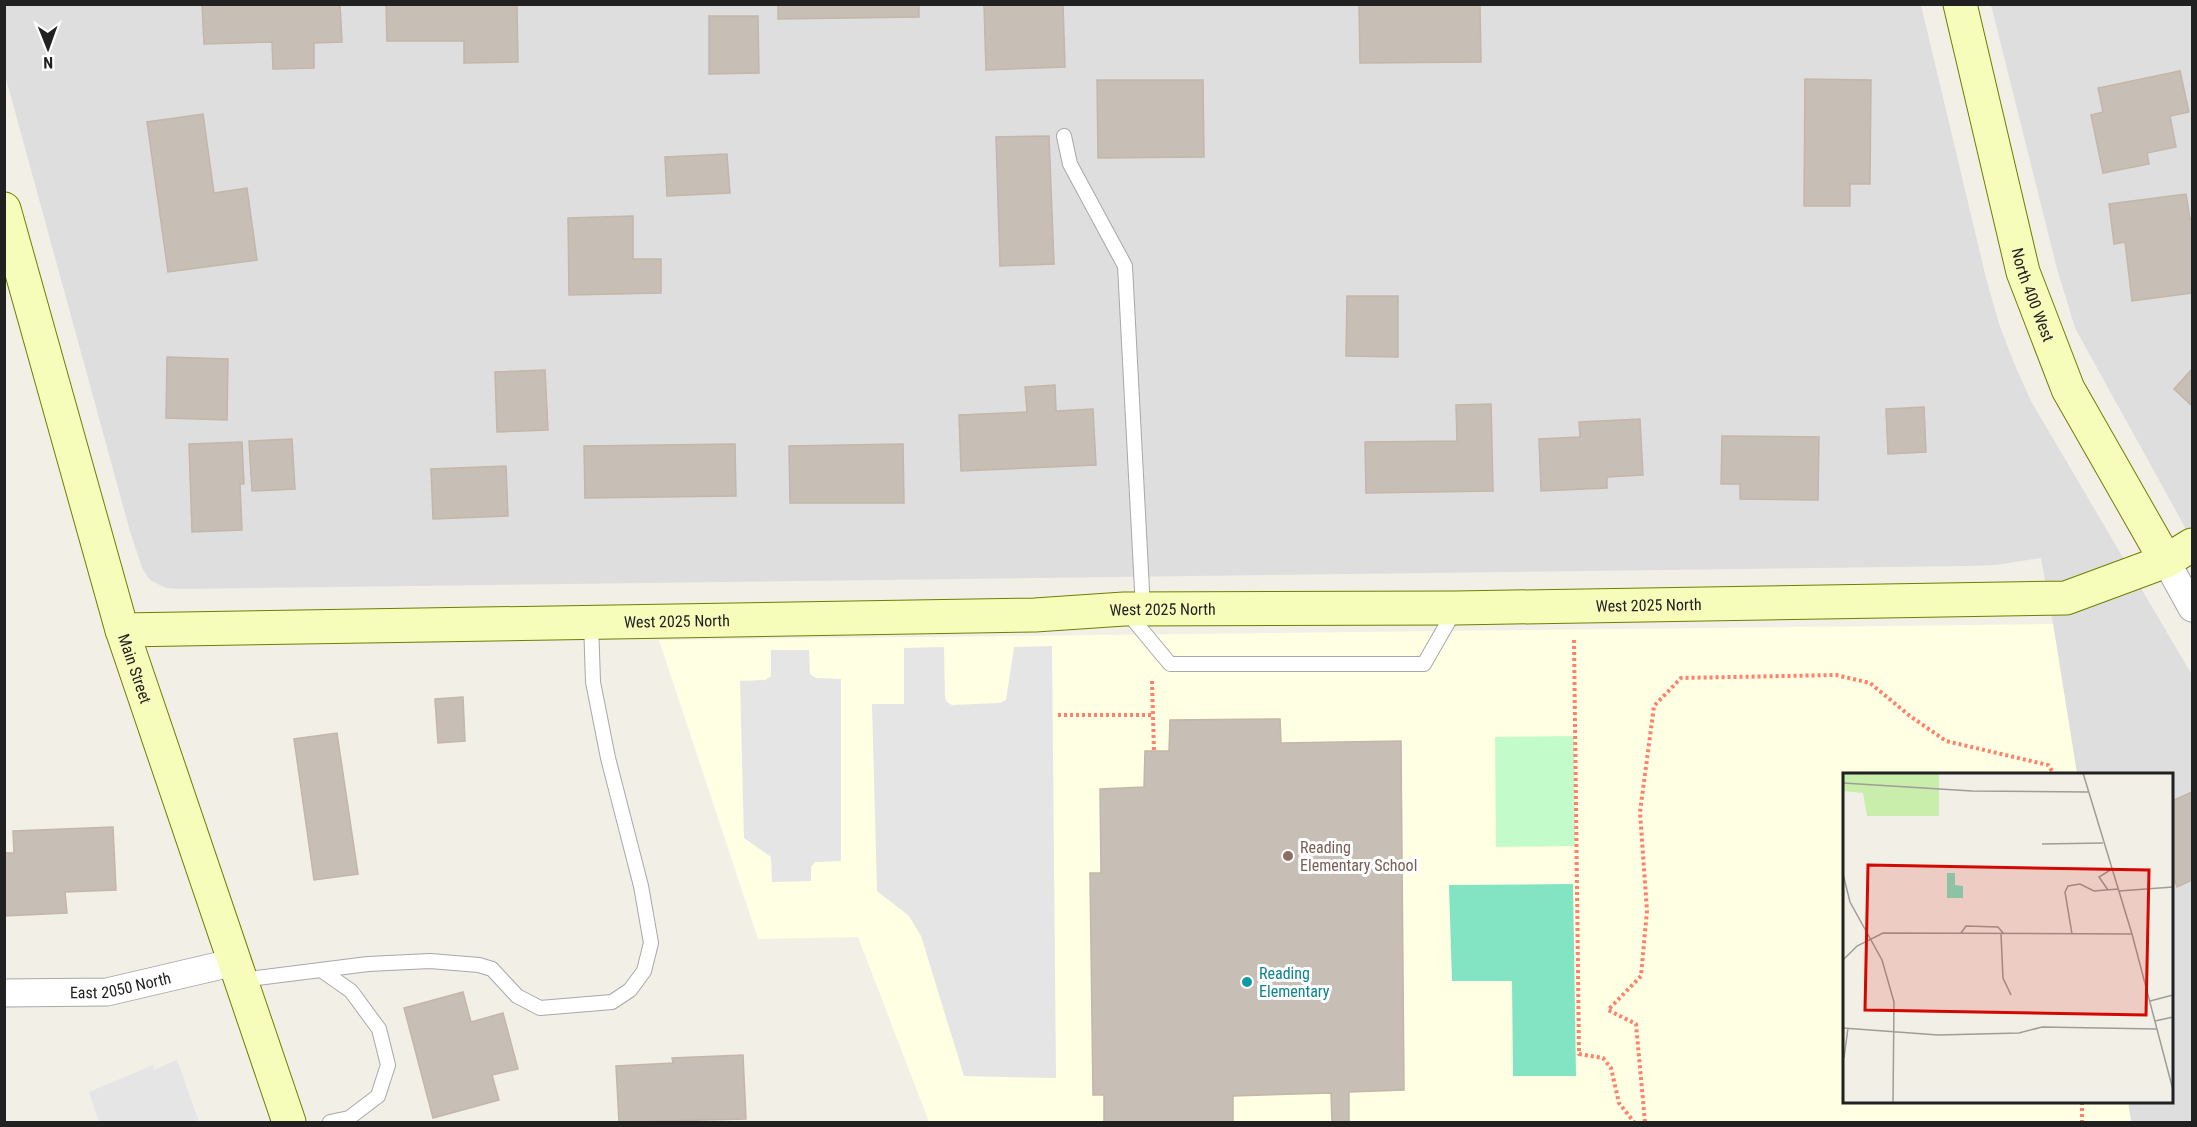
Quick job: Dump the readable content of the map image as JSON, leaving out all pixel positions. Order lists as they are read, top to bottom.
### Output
{
  "streets": {
    "street": [
      "North 400 West",
      "West 2025 North",
      "Main Street",
      "East 2050 North"
    ]
  },
  "crossings": [
    ["North 400 West", "West 2025 North"],
    ["West 2025 North", "Main Street"],
    ["Main Street", "East 2050 North"]
  ],
  "places": ["Reading Elementary School", "Reading Elementary"],
  "north": "bottom"
}
